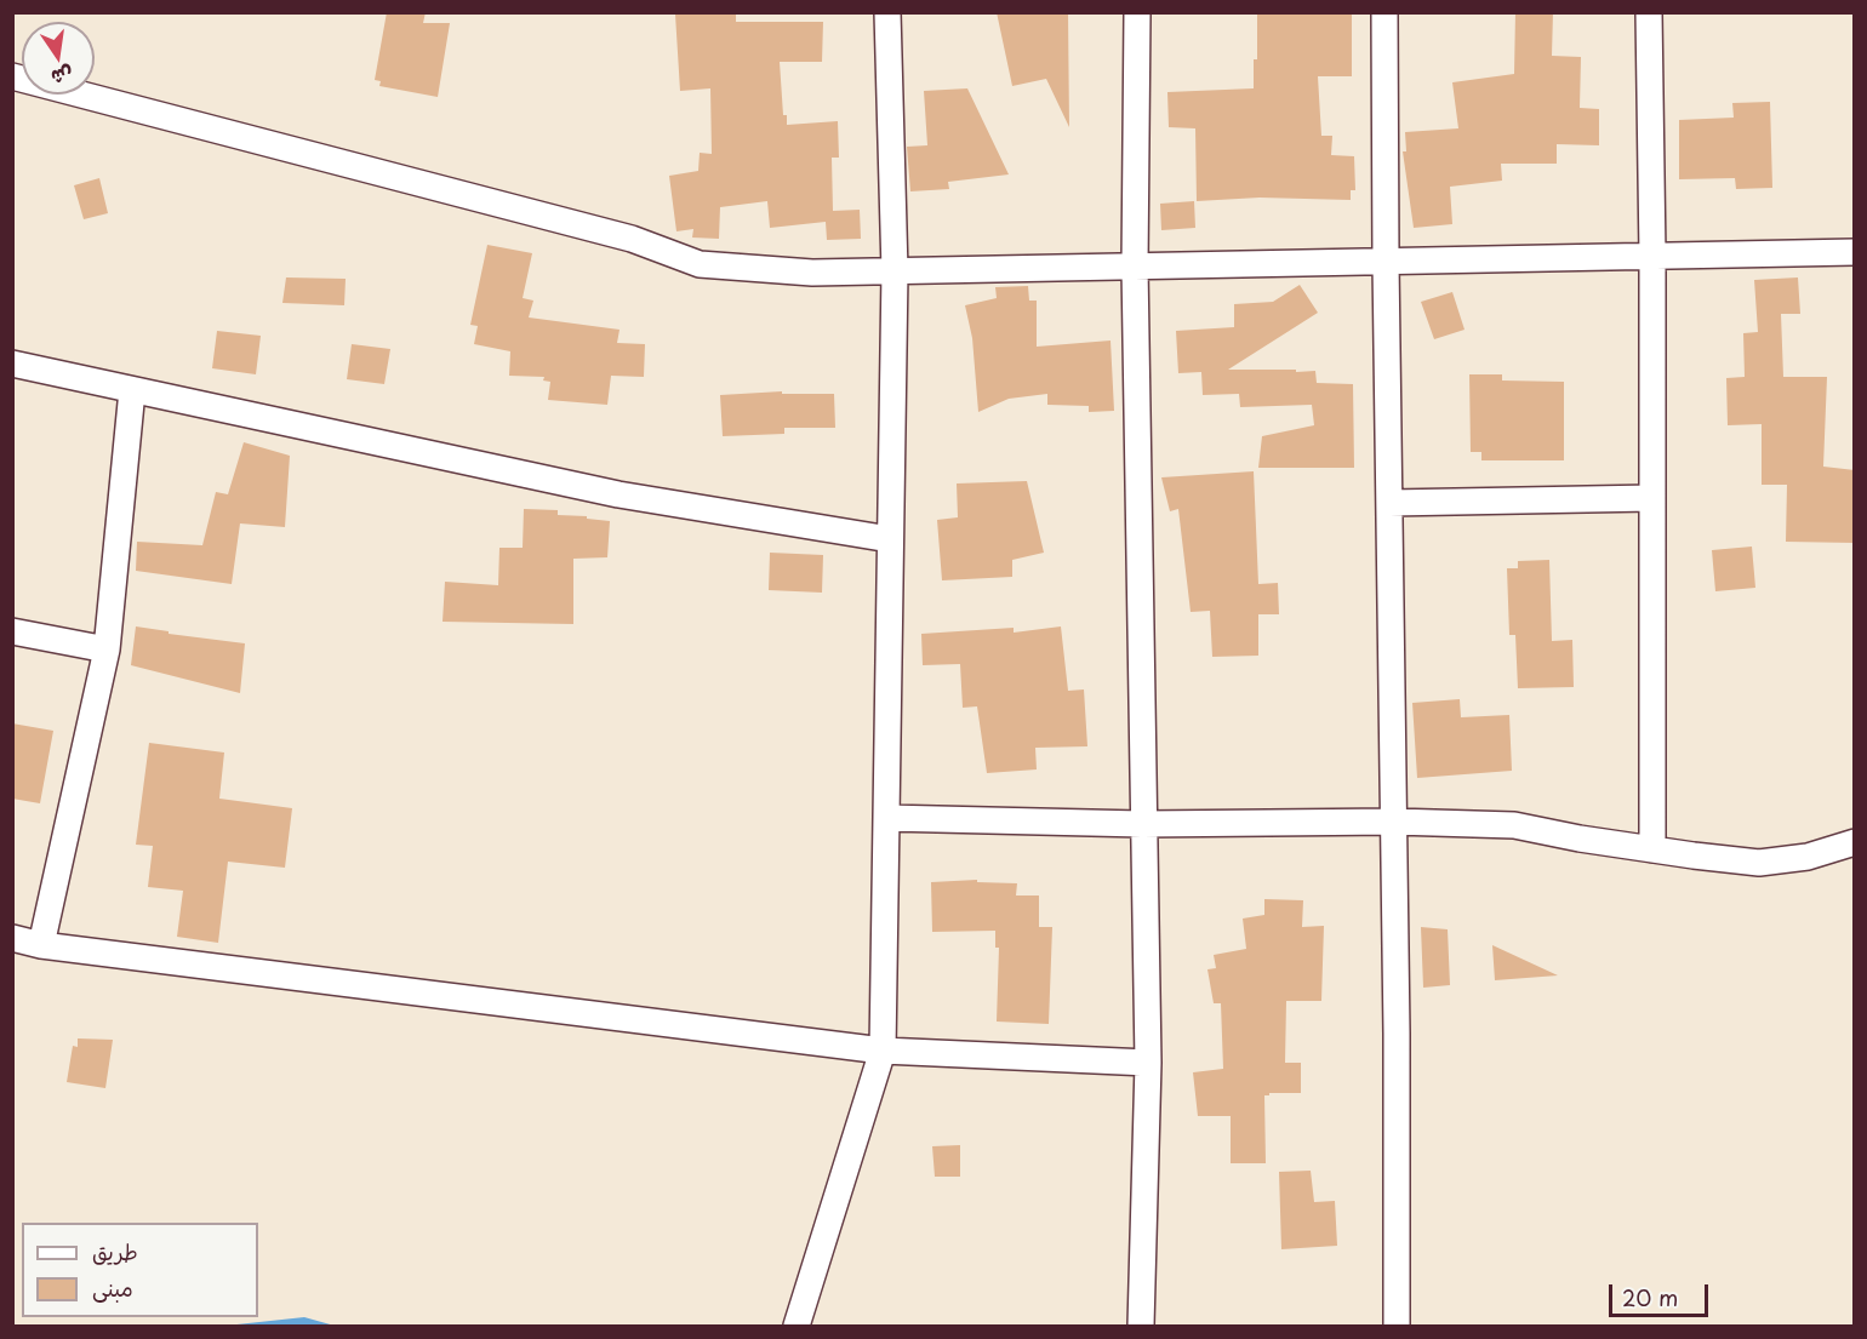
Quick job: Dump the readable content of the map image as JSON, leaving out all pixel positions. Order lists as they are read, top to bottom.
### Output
{
  "legend": ["طريق", "مبنى"],
  "scale_bar": "20 m",
  "north": "bottom"
}
